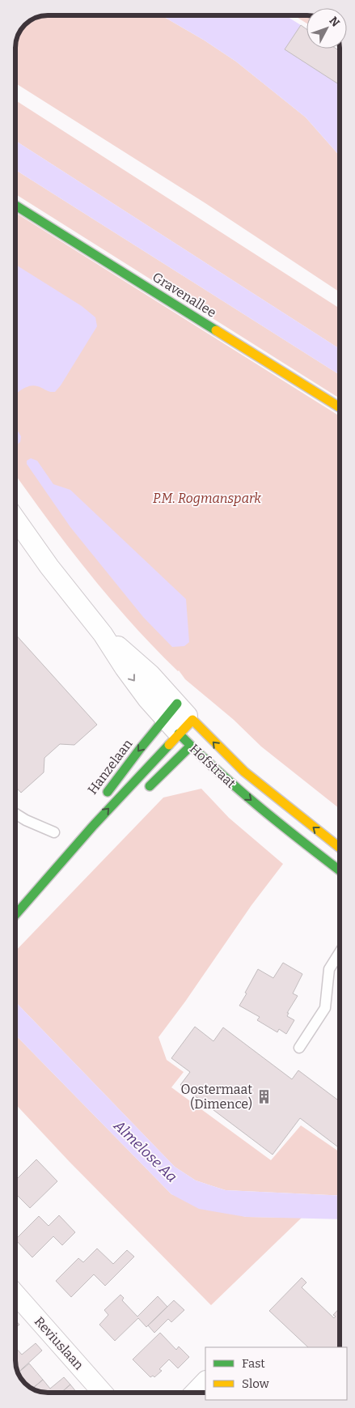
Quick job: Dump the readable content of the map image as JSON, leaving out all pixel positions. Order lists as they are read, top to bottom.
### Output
{
  "streets": {
    "street": [
      "Gravenallee",
      "Hofstraat",
      "Hanzelaan",
      "Reviuslaan"
    ]
  },
  "crossings": [
    ["Hofstraat", "Hanzelaan"]
  ],
  "water": ["Almelose Aa"],
  "parks": ["P.M. Rogmanspark"],
  "places": {
    "building": ["Oostermaat (Dimence)"]
  },
  "legend": ["Fast", "Slow"],
  "north": "top right"
}
